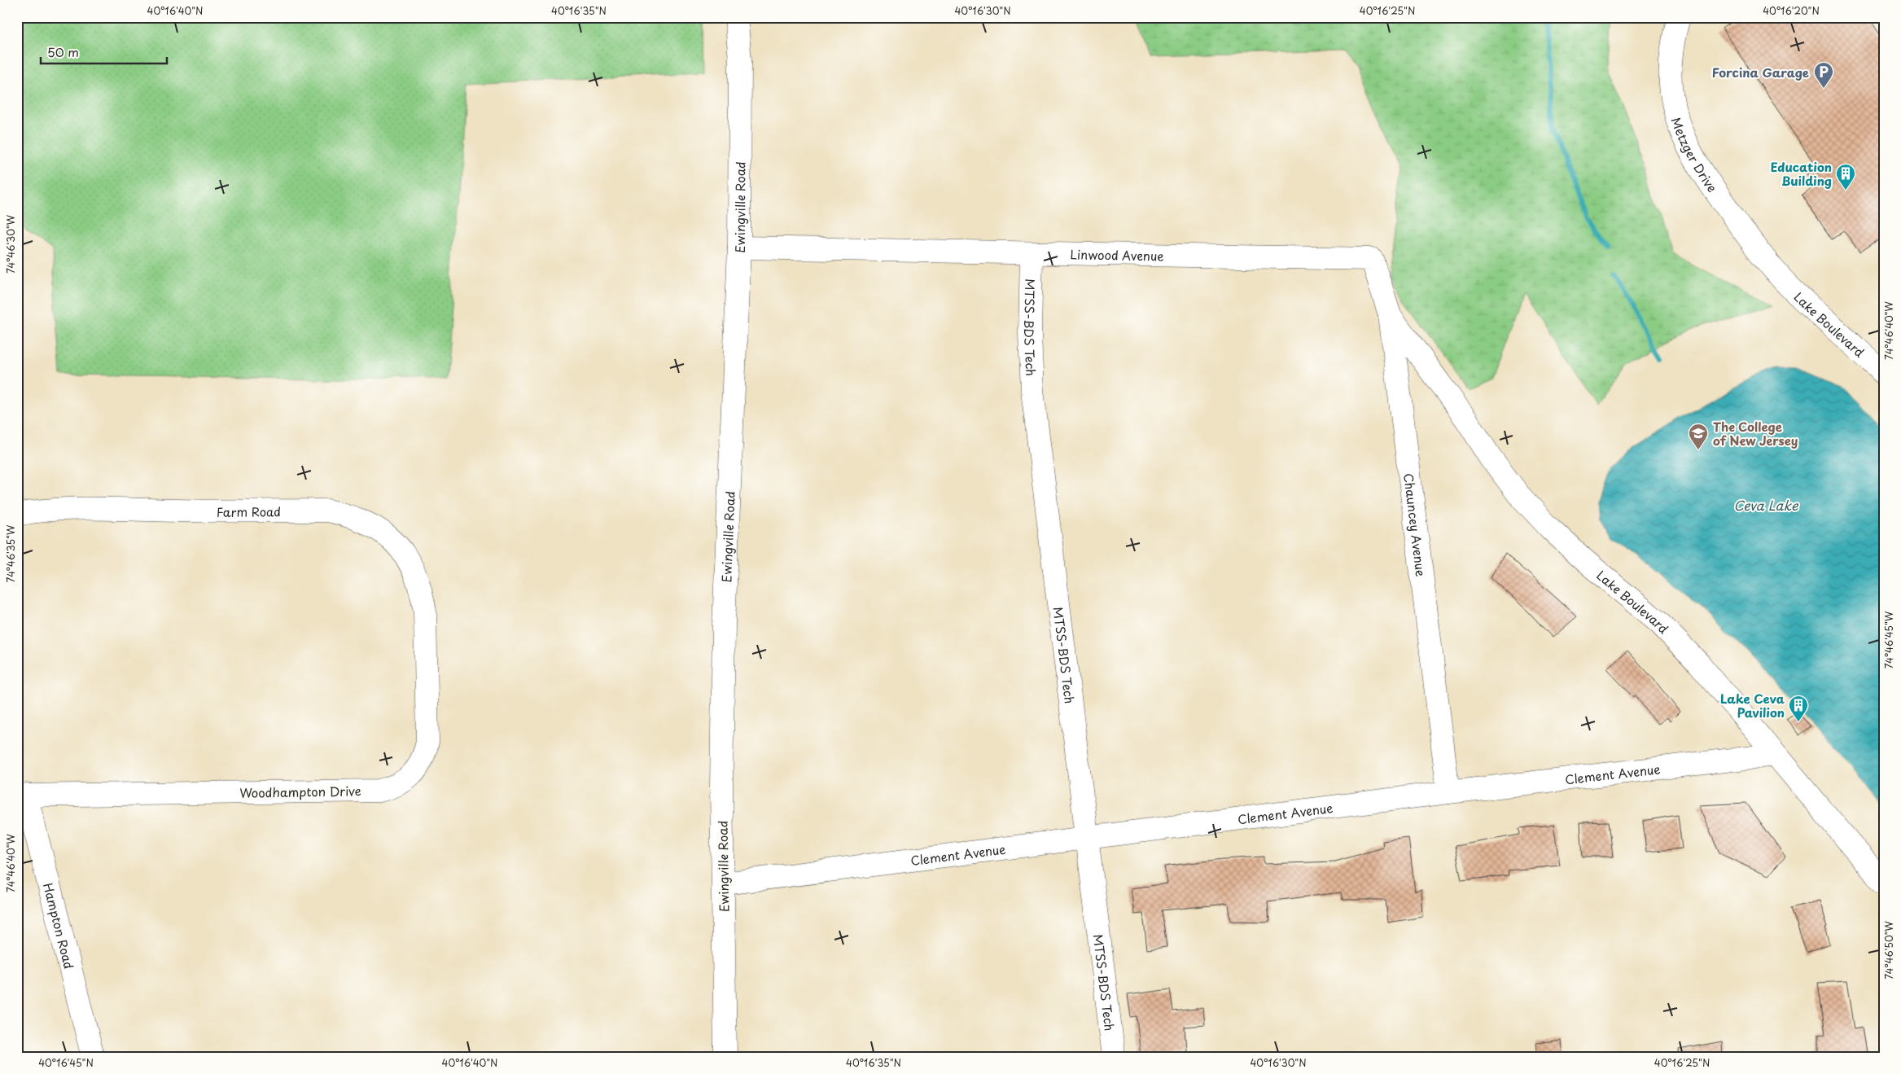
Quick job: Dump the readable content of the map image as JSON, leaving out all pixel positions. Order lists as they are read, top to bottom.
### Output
{
  "streets": {
    "street": [
      "Metzger Drive",
      "Ewingville Road",
      "Linwood Avenue",
      "Lake Boulevard",
      "MTSS-BDS Tech",
      "Farm Road",
      "Chauncey Avenue",
      "Clement Avenue",
      "Woodhampton Drive",
      "Hampton Road"
    ]
  },
  "crossings": [
    ["Metzger Drive", "Lake Boulevard"],
    ["Ewingville Road", "Linwood Avenue"],
    ["Ewingville Road", "Clement Avenue"],
    ["Linwood Avenue", "MTSS-BDS Tech"],
    ["Linwood Avenue", "Chauncey Avenue"],
    ["Lake Boulevard", "Chauncey Avenue"],
    ["Lake Boulevard", "Clement Avenue"],
    ["MTSS-BDS Tech", "Clement Avenue"],
    ["Farm Road", "Woodhampton Drive"],
    ["Chauncey Avenue", "Clement Avenue"],
    ["Woodhampton Drive", "Hampton Road"]
  ],
  "water": ["Ceva Lake"],
  "places": {
    "parking": ["Forcina Garage"],
    "building": ["Education Building", "Lake Ceva Pavilion"],
    "school or university": ["The College of New Jersey"]
  },
  "scale_bar": "50 m",
  "coordinates": [
    "40°16'40\"N",
    "40°16'35\"N",
    "40°16'30\"N",
    "40°16'25\"N",
    "40°16'20\"N",
    "74°46'30\"W",
    "74°46'40\"W",
    "74°46'35\"W",
    "74°46'45\"W",
    "74°46'50\"W",
    "40°16'45\"N"
  ]
}
